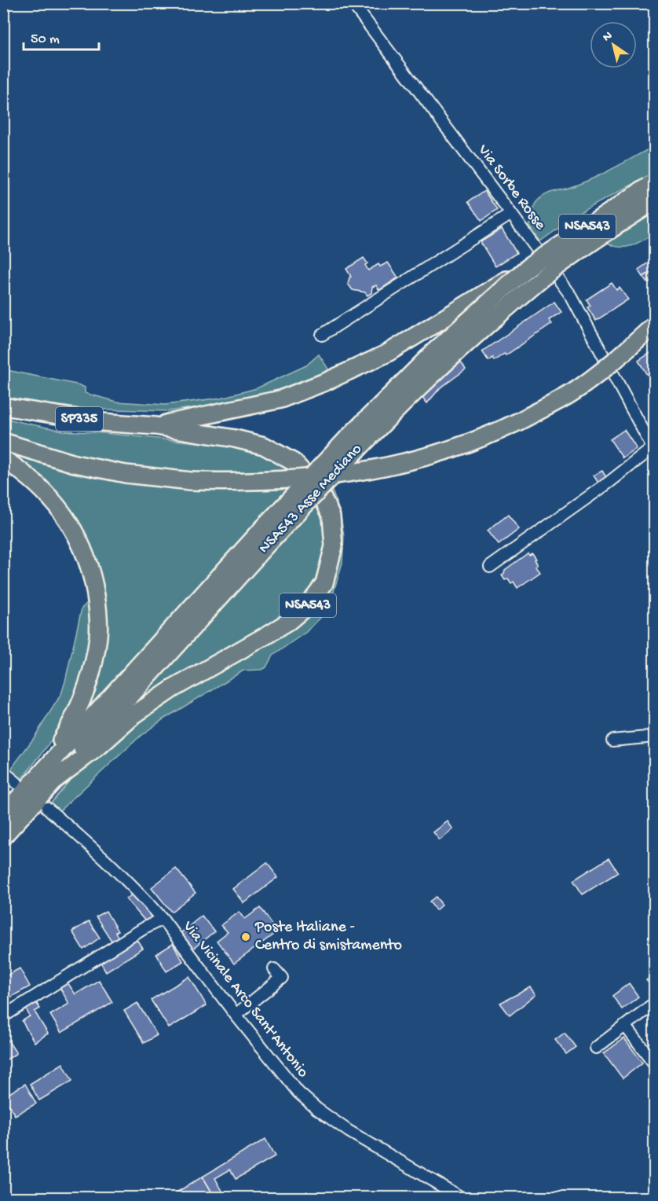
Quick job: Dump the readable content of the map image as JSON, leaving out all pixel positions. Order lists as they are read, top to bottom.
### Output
{
  "streets": {
    "highway": ["NSA543", "SP335", "NSA543 Asse Mediano"],
    "street": ["Via Sorbe Rosse", "Via Vicinale Arco Sant'Antonio"]
  },
  "crossings": [
    ["NSA543", "SP335"],
    ["NSA543", "NSA543 Asse Mediano"]
  ],
  "places": ["Poste Italiane - Centro di smistamento"],
  "scale_bar": "50 m",
  "north": "top left"
}
